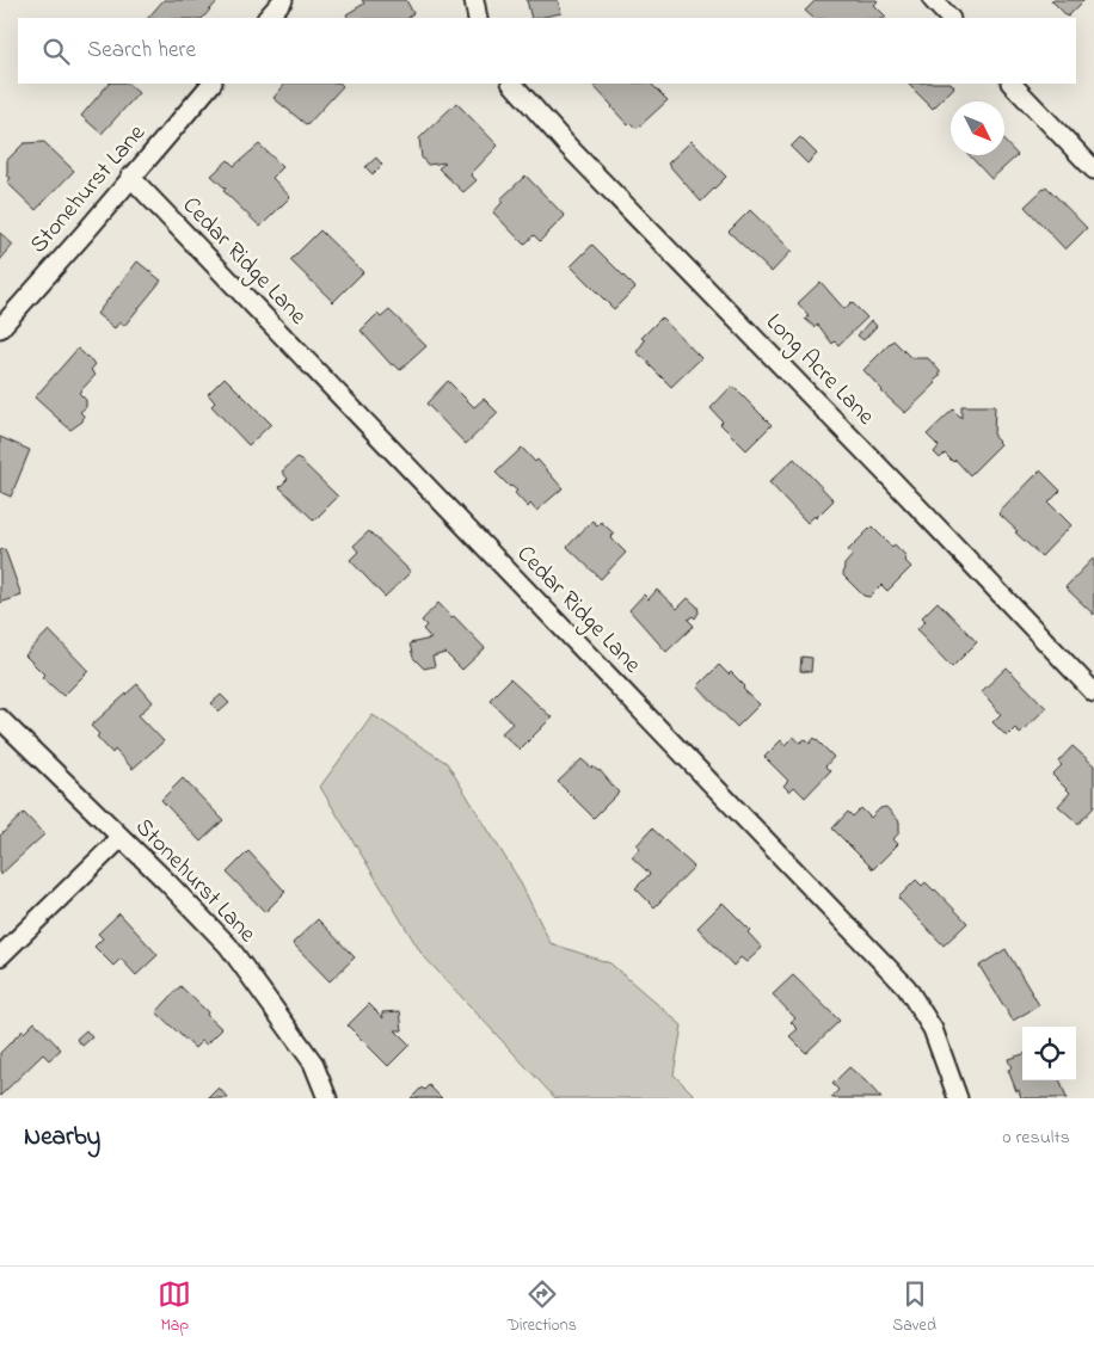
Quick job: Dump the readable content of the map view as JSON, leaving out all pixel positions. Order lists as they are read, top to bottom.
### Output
{
  "streets": {
    "street": ["Stonehurst Lane", "Cedar Ridge Lane", "Long Acre Lane"]
  },
  "crossings": [
    ["Stonehurst Lane", "Cedar Ridge Lane"]
  ],
  "north": "bottom right",
  "page": {
    "search": "Search here",
    "heading": ["Nearby", "0 results"],
    "nav": ["Map", "Directions", "Saved"]
  }
}
